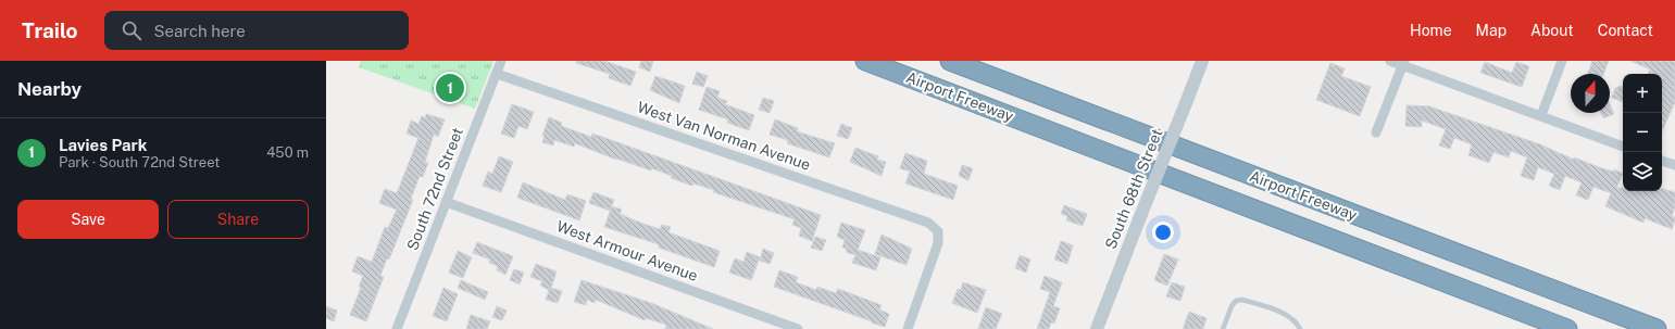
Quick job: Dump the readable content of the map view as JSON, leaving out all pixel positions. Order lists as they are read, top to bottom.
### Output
{
  "streets": {
    "highway": ["Airport Freeway"],
    "street": [
      "West Van Norman Avenue",
      "South 72nd Street",
      "South 68th Street",
      "West Armour Avenue"
    ]
  },
  "crossings": [
    ["West Van Norman Avenue", "South 72nd Street"],
    ["South 72nd Street", "West Armour Avenue"]
  ],
  "north": "top",
  "page": {
    "header": "Trailo",
    "search": "Search here",
    "nav": [
      "Home",
      "Map",
      "About",
      "Contact"
    ],
    "heading": "Nearby",
    "pins": "1",
    "map_buttons": ["+", "−"],
    "list": [
      {
        "mark": "1",
        "name": "Lavies Park",
        "note": "Park · South 72nd Street",
        "value": "450 m"
      }
    ],
    "buttons": ["Save", "Share"]
  }
}
